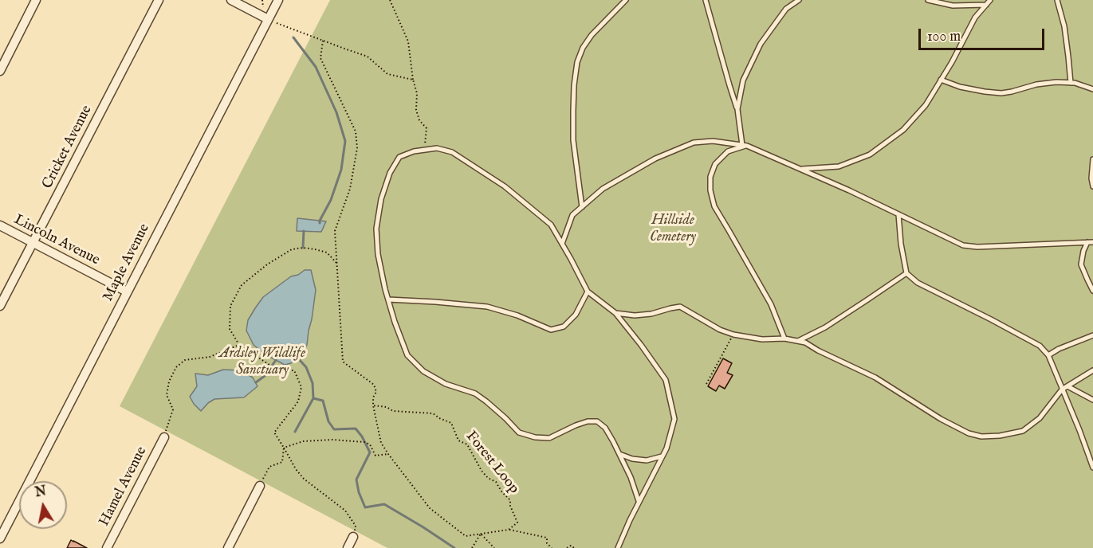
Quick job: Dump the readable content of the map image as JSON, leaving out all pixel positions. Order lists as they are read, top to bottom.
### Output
{
  "streets": {
    "street": [
      "Cricket Avenue",
      "Lincoln Avenue",
      "Maple Avenue",
      "Hamel Avenue"
    ],
    "path": ["Forest Loop"]
  },
  "crossings": [
    ["Cricket Avenue", "Lincoln Avenue"],
    ["Lincoln Avenue", "Maple Avenue"]
  ],
  "parks": ["Hillside Cemetery", "Ardsley Wildlife Sanctuary"],
  "scale_bar": "100 m",
  "north": "top"
}
